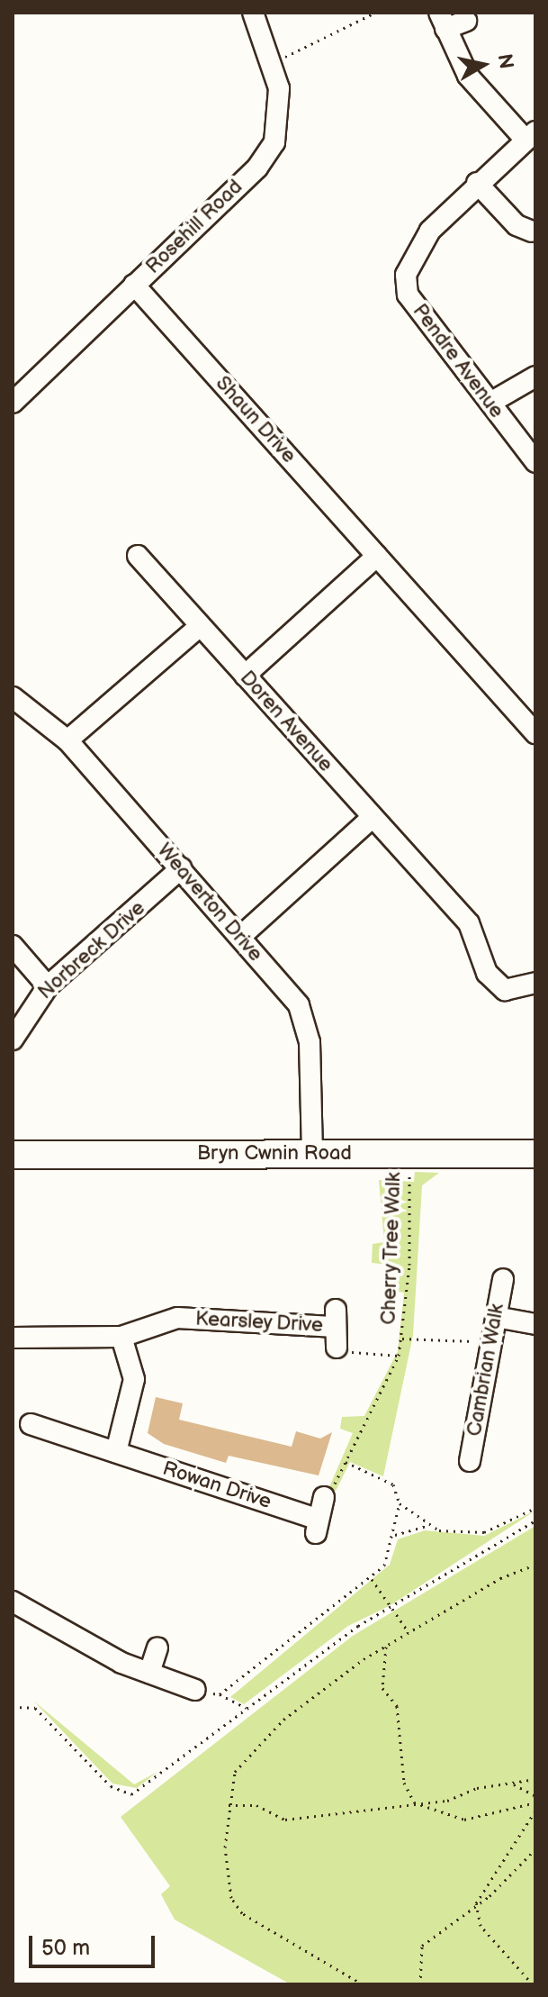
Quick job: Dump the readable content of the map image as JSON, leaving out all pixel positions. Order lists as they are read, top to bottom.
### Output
{
  "streets": {
    "street": [
      "Rosehill Road",
      "Pendre Avenue",
      "Shaun Drive",
      "Doren Avenue",
      "Weaverton Drive",
      "Norbreck Drive",
      "Bryn Cwnin Road",
      "Kearsley Drive",
      "Cambrian Walk",
      "Rowan Drive"
    ],
    "path": ["Cherry Tree Walk"]
  },
  "crossings": [
    ["Rosehill Road", "Shaun Drive"],
    ["Weaverton Drive", "Norbreck Drive"],
    ["Weaverton Drive", "Bryn Cwnin Road"],
    ["Bryn Cwnin Road", "Cherry Tree Walk"],
    ["Cherry Tree Walk", "Rowan Drive"]
  ],
  "scale_bar": "50 m",
  "north": "right"
}
